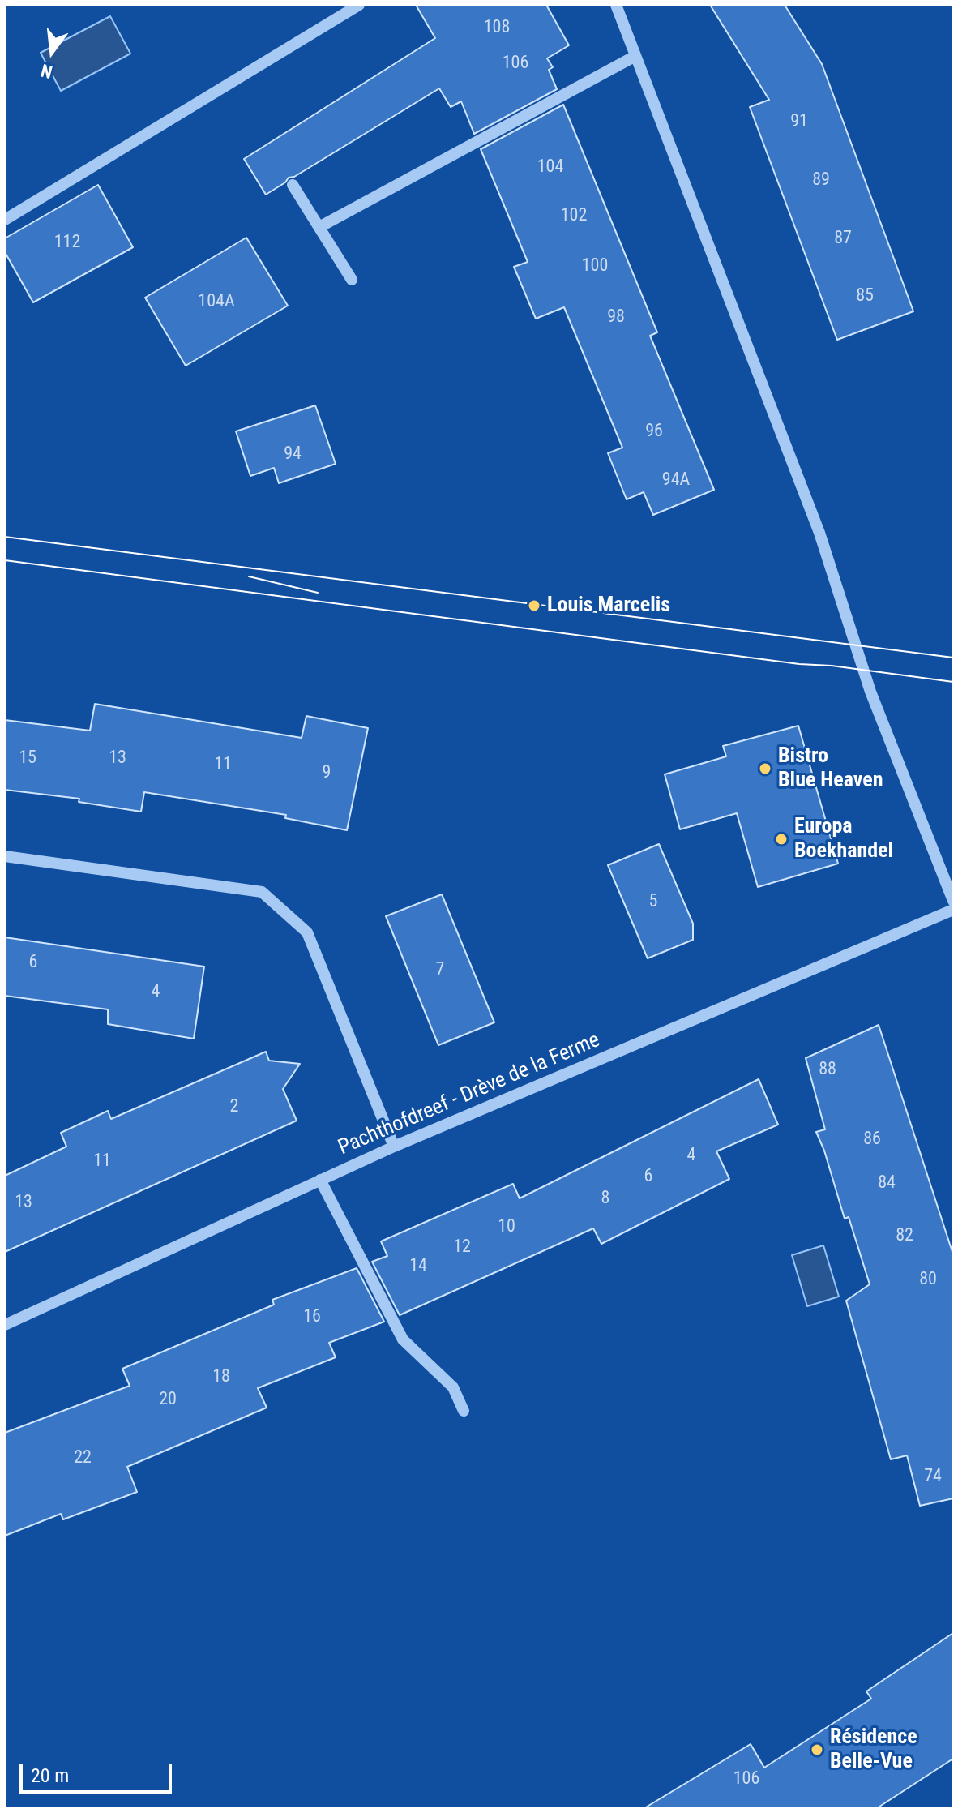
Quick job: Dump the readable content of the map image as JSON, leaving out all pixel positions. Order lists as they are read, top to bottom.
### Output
{
  "streets": {
    "street": ["Pachthofdreef - Drève de la Ferme"]
  },
  "places": [
    "Louis Marcelis",
    "Bistro Blue Heaven",
    "Europa Boekhandel",
    "Résidence Belle-Vue"
  ],
  "house_numbers": [
    "108",
    "106",
    "91",
    "104",
    "89",
    "102",
    "87",
    "112",
    "100",
    "85",
    "104A",
    "98",
    "96",
    "94",
    "94A",
    "15",
    "13",
    "11",
    "9",
    "5",
    "6",
    "7",
    "4",
    "88",
    "2",
    "86",
    "4",
    "11",
    "6",
    "84",
    "8",
    "13",
    "10",
    "82",
    "12",
    "14",
    "80",
    "16",
    "18",
    "20",
    "22",
    "74",
    "106"
  ],
  "scale_bar": "20 m",
  "north": "bottom"
}
